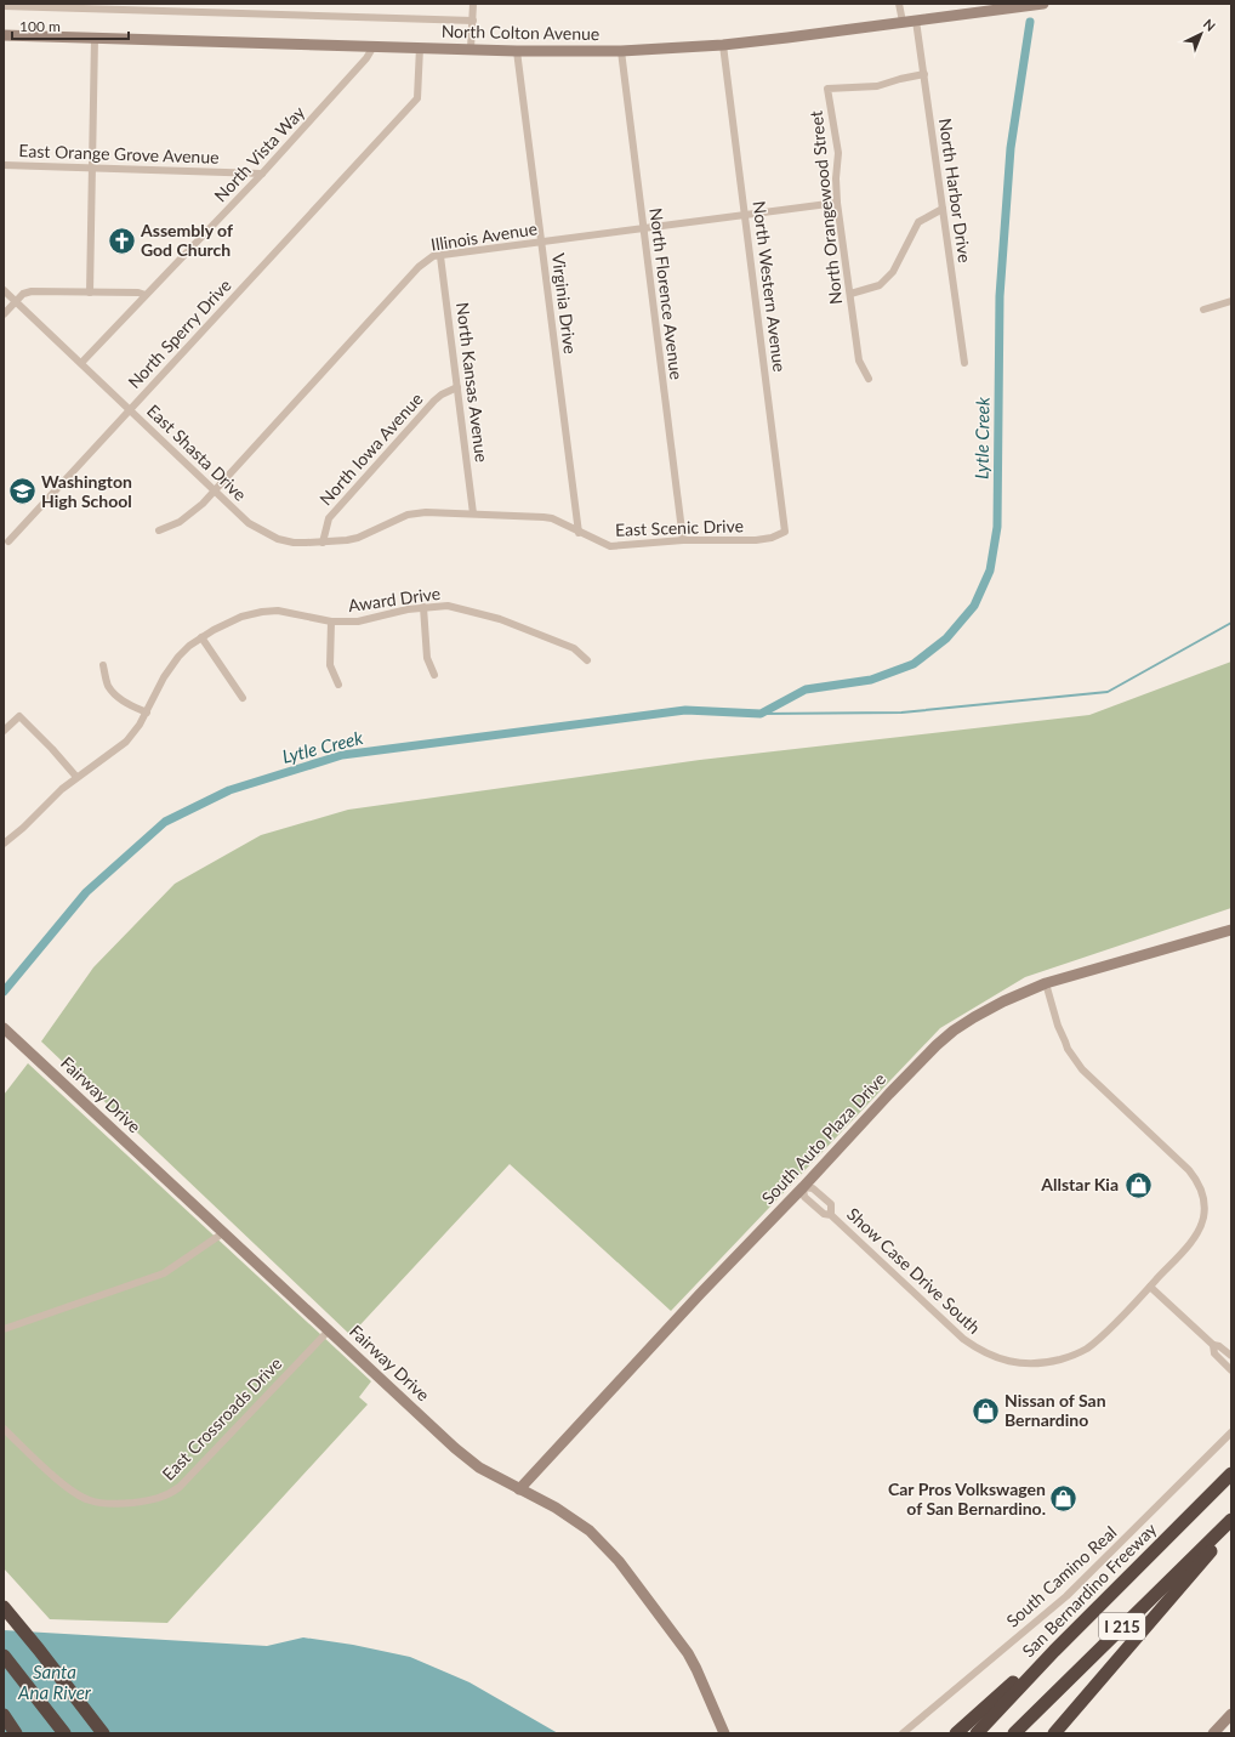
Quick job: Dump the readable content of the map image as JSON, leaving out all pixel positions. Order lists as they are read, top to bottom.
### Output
{
  "streets": {
    "highway": ["San Bernardino Freeway", "I 215"],
    "street": [
      "North Colton Avenue",
      "East Orange Grove Avenue",
      "North Vista Way",
      "North Harbor Drive",
      "North Orangewood Street",
      "Illinois Avenue",
      "North Western Avenue",
      "North Florence Avenue",
      "Virginia Drive",
      "North Sperry Drive",
      "North Kansas Avenue",
      "North Iowa Avenue",
      "East Shasta Drive",
      "East Scenic Drive",
      "Award Drive",
      "Fairway Drive",
      "South Auto Plaza Drive",
      "Show Case Drive South",
      "East Crossroads Drive",
      "South Camino Real"
    ]
  },
  "crossings": [
    ["North Colton Avenue", "North Vista Way"],
    ["North Colton Avenue", "North Harbor Drive"],
    ["North Colton Avenue", "North Western Avenue"],
    ["North Colton Avenue", "North Florence Avenue"],
    ["North Colton Avenue", "Virginia Drive"],
    ["North Colton Avenue", "North Sperry Drive"],
    ["East Orange Grove Avenue", "North Vista Way"],
    ["North Vista Way", "East Shasta Drive"],
    ["North Harbor Drive", "North Orangewood Street"],
    ["North Orangewood Street", "Illinois Avenue"],
    ["Illinois Avenue", "North Western Avenue"],
    ["Illinois Avenue", "North Florence Avenue"],
    ["Illinois Avenue", "Virginia Drive"],
    ["Illinois Avenue", "North Kansas Avenue"],
    ["Illinois Avenue", "East Shasta Drive"],
    ["North Western Avenue", "East Scenic Drive"],
    ["North Florence Avenue", "East Scenic Drive"],
    ["Virginia Drive", "East Scenic Drive"],
    ["North Sperry Drive", "East Shasta Drive"],
    ["North Kansas Avenue", "North Iowa Avenue"],
    ["North Kansas Avenue", "East Scenic Drive"],
    ["North Iowa Avenue", "East Shasta Drive"],
    ["North Iowa Avenue", "East Scenic Drive"],
    ["East Shasta Drive", "East Scenic Drive"],
    ["Fairway Drive", "South Auto Plaza Drive"],
    ["Fairway Drive", "East Crossroads Drive"],
    ["South Auto Plaza Drive", "Show Case Drive South"]
  ],
  "water": ["Lytle Creek", "Santa Ana River"],
  "places": {
    "church": ["Assembly of God Church"],
    "school or university": ["Washington High School"],
    "shop": ["Allstar Kia", "Nissan of San Bernardino", "Car Pros Volkswagen of San Bernardino."]
  },
  "scale_bar": "100 m",
  "north": "top right"
}
